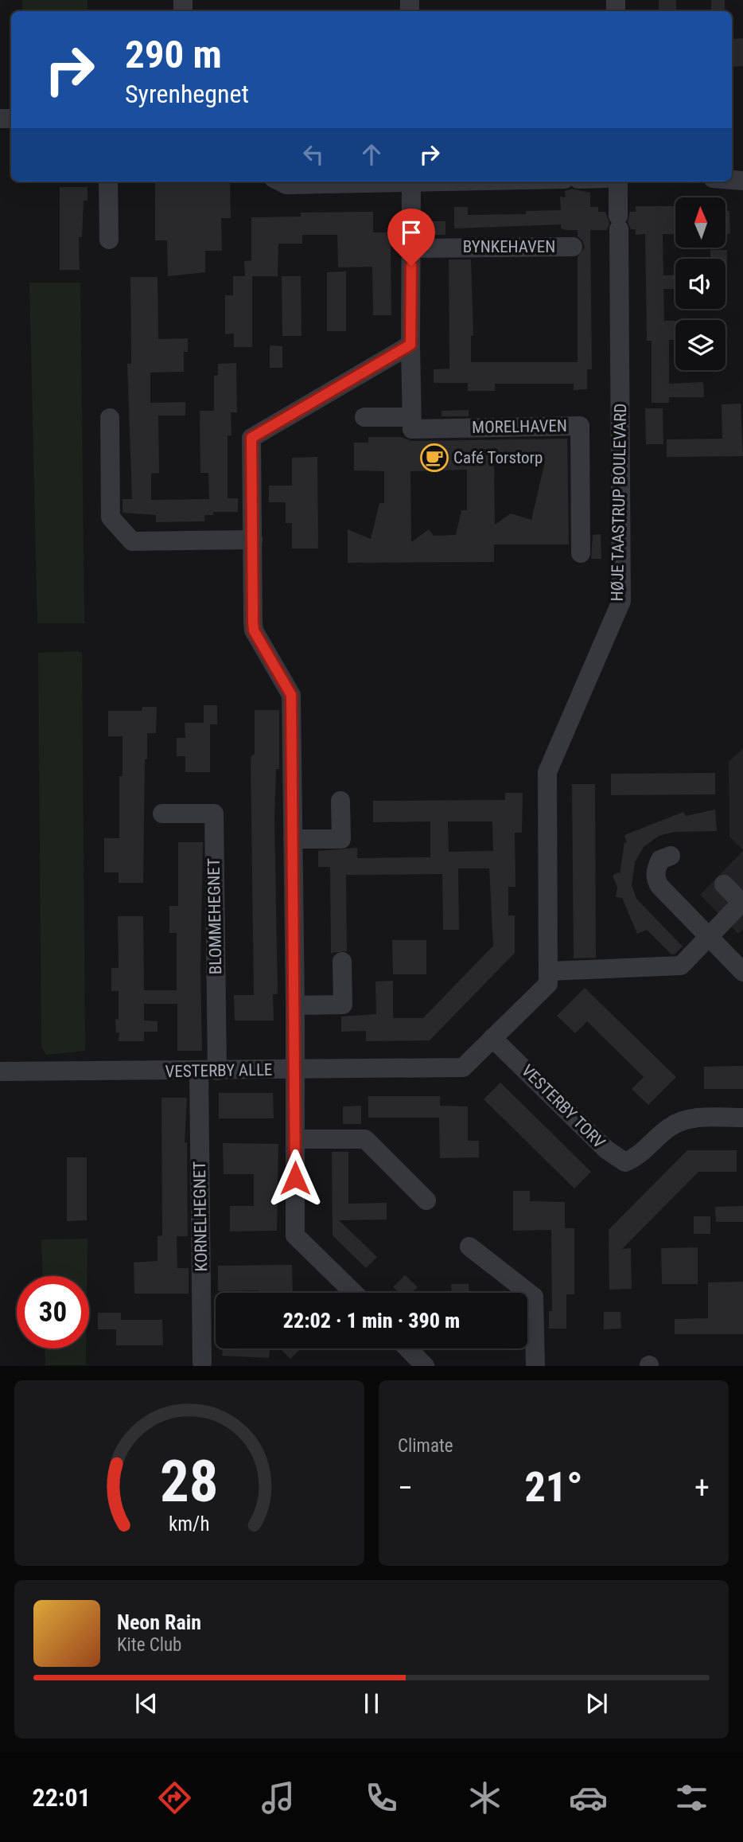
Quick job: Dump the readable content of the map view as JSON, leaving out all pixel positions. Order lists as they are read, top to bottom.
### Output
{
  "streets": {
    "street": [
      "BYNKEHAVEN",
      "MORELHAVEN",
      "HØJE TAASTRUP BOULEVARD",
      "BLOMMEHEGNET",
      "VESTERBY ALLE",
      "VESTERBY TORV",
      "KORNELHEGNET"
    ]
  },
  "crossings": [
    ["HØJE TAASTRUP BOULEVARD", "VESTERBY ALLE"],
    ["HØJE TAASTRUP BOULEVARD", "VESTERBY TORV"],
    ["BLOMMEHEGNET", "VESTERBY ALLE"],
    ["BLOMMEHEGNET", "KORNELHEGNET"],
    ["VESTERBY ALLE", "VESTERBY TORV"],
    ["VESTERBY ALLE", "KORNELHEGNET"]
  ],
  "places": {
    "cafe": ["Café Torstorp"]
  },
  "north": "top",
  "page": {
    "turn": ["290 m", "Syrenhegnet"],
    "limit": "30",
    "trip": "22:02 · 1 min · 390 m",
    "tile": "Climate",
    "heat": ["−", "21°", "+"],
    "song": ["Neon Rain", "Kite Club"],
    "tabs": "22:01",
    "gauge": ["28", "km/h"]
  }
}
